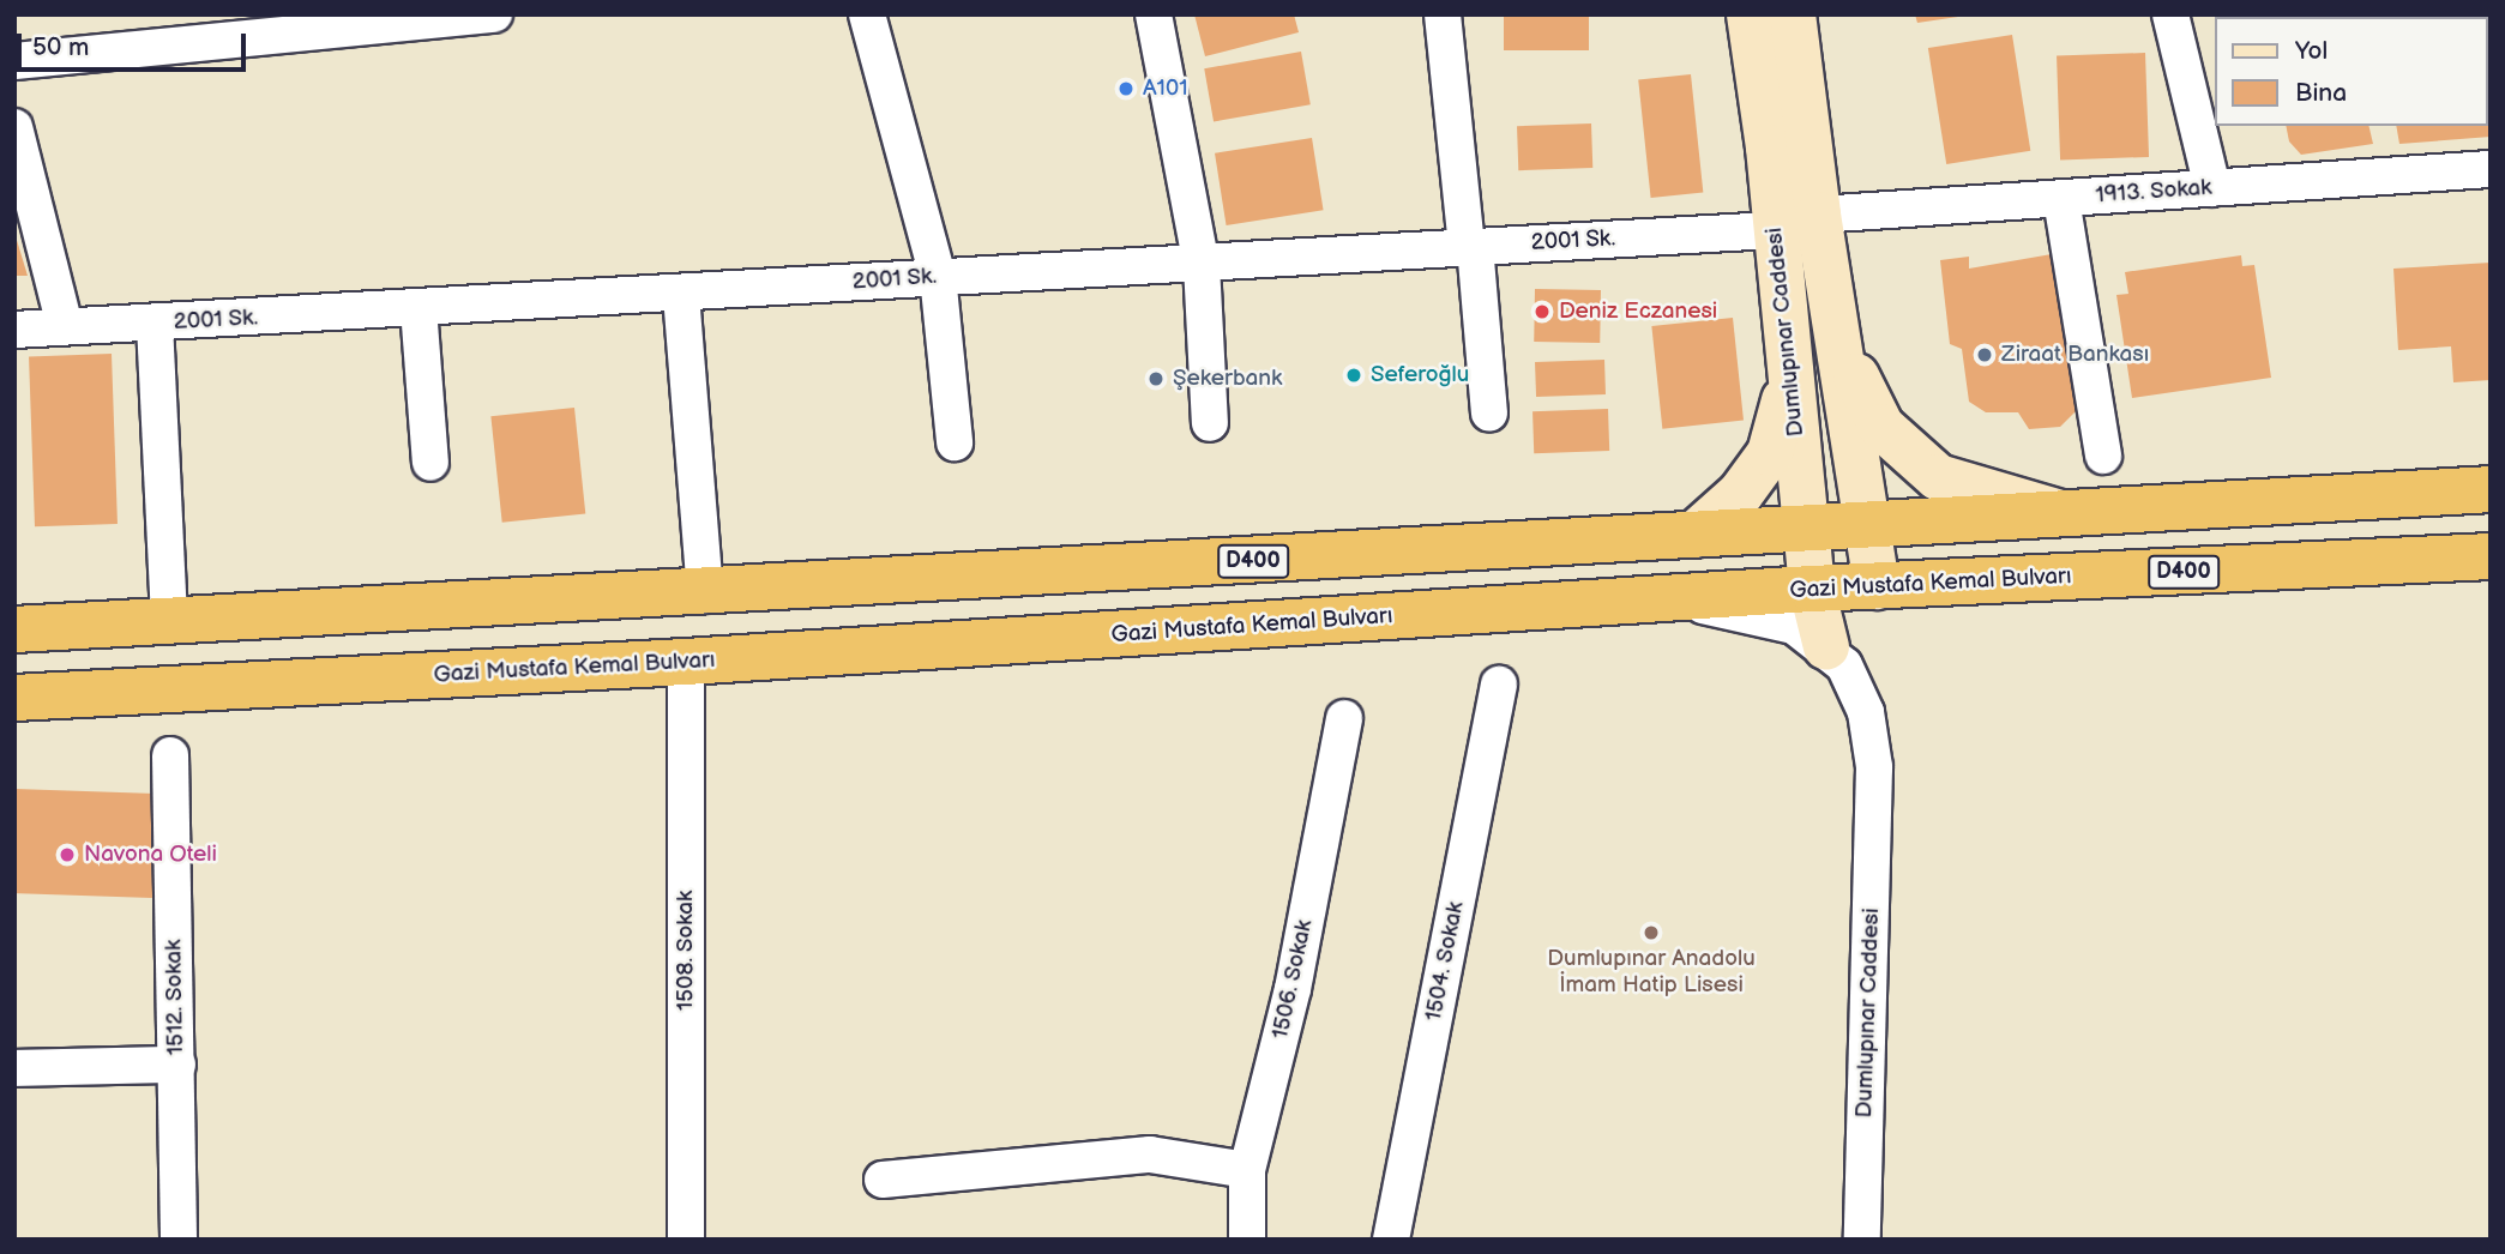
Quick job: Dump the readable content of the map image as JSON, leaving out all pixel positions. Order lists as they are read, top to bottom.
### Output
{
  "streets": {
    "highway": ["D400", "Gazi Mustafa Kemal Bulvarı"],
    "street": [
      "1913. Sokak",
      "2001 Sk.",
      "Dumlupınar Caddesi",
      "1508. Sokak",
      "1504. Sokak",
      "1506. Sokak",
      "1512. Sokak"
    ]
  },
  "crossings": [
    ["1913. Sokak", "Dumlupınar Caddesi"],
    ["2001 Sk.", "Dumlupınar Caddesi"],
    ["Dumlupınar Caddesi", "D400"],
    ["Dumlupınar Caddesi", "Gazi Mustafa Kemal Bulvarı"],
    ["Gazi Mustafa Kemal Bulvarı", "1508. Sokak"]
  ],
  "places": [
    "A101",
    "Deniz Eczanesi",
    "Ziraat Bankası",
    "Seferoğlu",
    "Şekerbank",
    "Navona Oteli",
    "Dumlupınar Anadolu İmam Hatip Lisesi"
  ],
  "legend": ["Yol", "Bina"],
  "scale_bar": "50 m"
}
